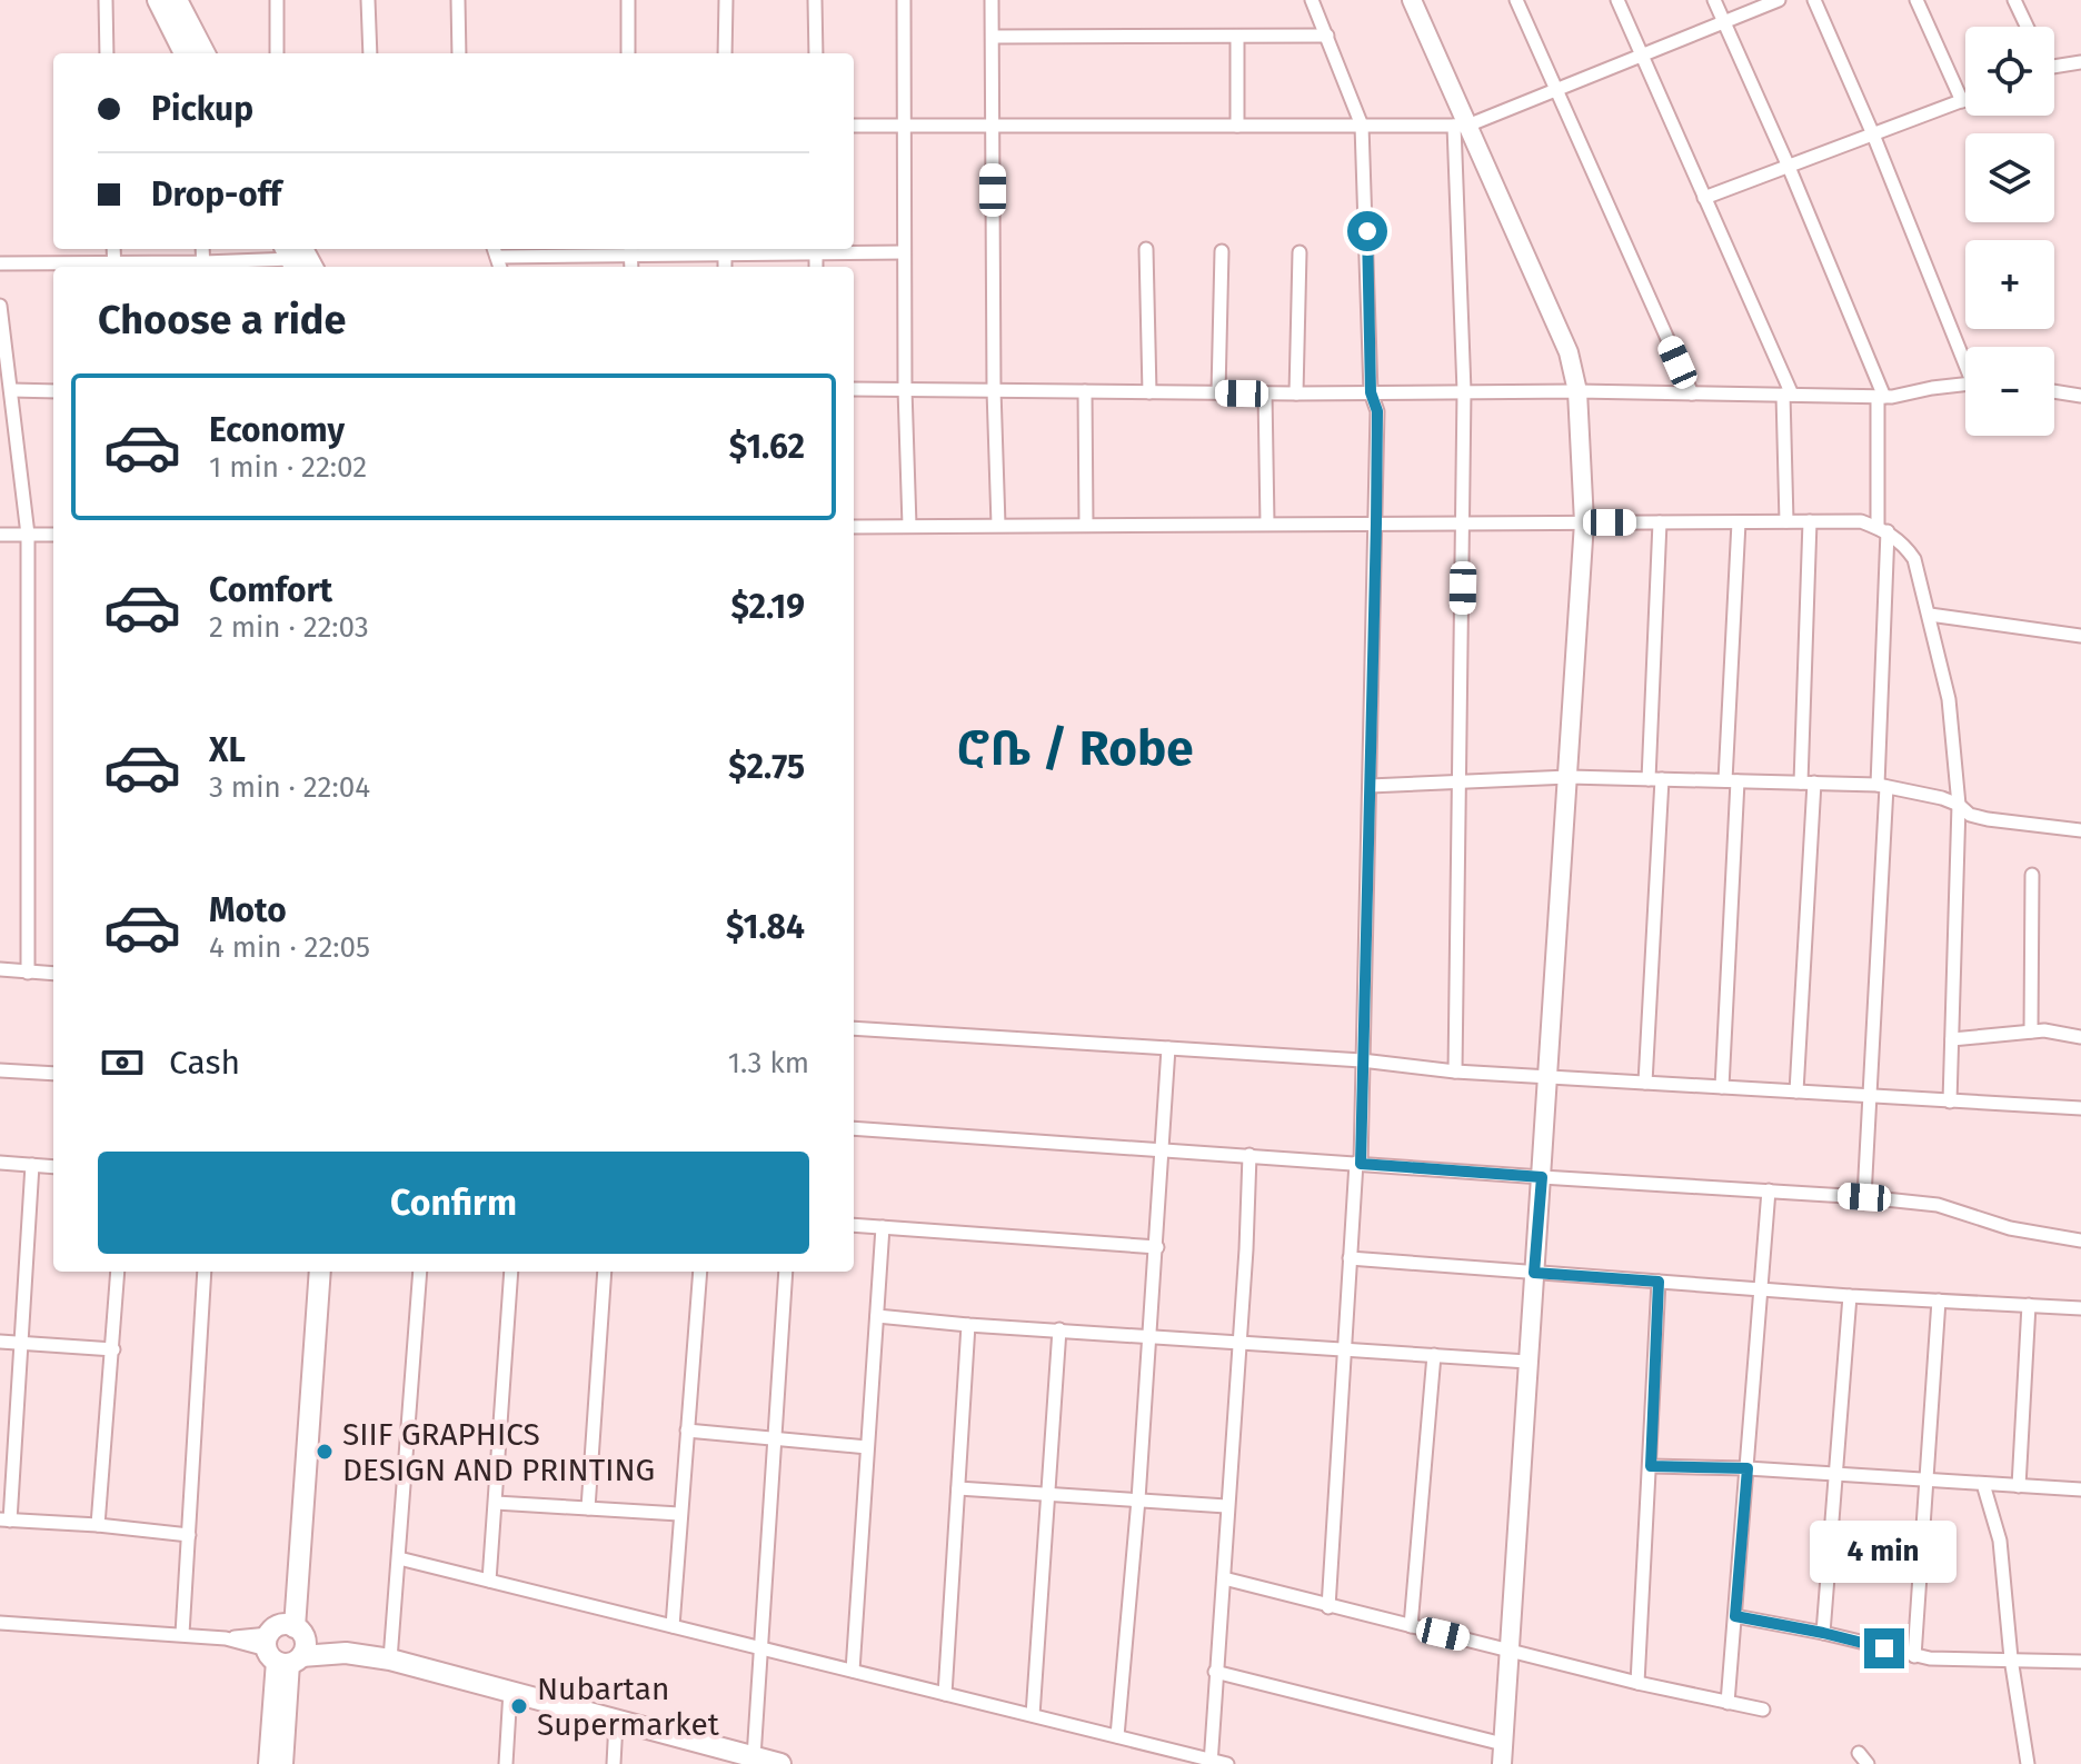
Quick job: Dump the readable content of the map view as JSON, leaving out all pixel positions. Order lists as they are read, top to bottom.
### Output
{
  "districts": ["ሮቤ / Robe"],
  "places": ["SIIF GRAPHICS DESIGN AND PRINTING", "Nubartan Supermarket"],
  "page": {
    "map_buttons": ["+", "−"],
    "banner": ["Pickup", "Drop-off"],
    "heading": "Choose a ride",
    "list": [
      {
        "name": "Economy",
        "note": "1 min · 22:02",
        "value": "$1.62"
      },
      {
        "name": "Comfort",
        "note": "2 min · 22:03",
        "value": "$2.19"
      },
      {
        "name": "XL",
        "note": "3 min · 22:04",
        "value": "$2.75"
      },
      {
        "name": "Moto",
        "note": "4 min · 22:05",
        "value": "$1.84"
      }
    ],
    "pay": ["Cash", "1.3 km"],
    "buttons": "Confirm",
    "bubble": "4 min"
  }
}
